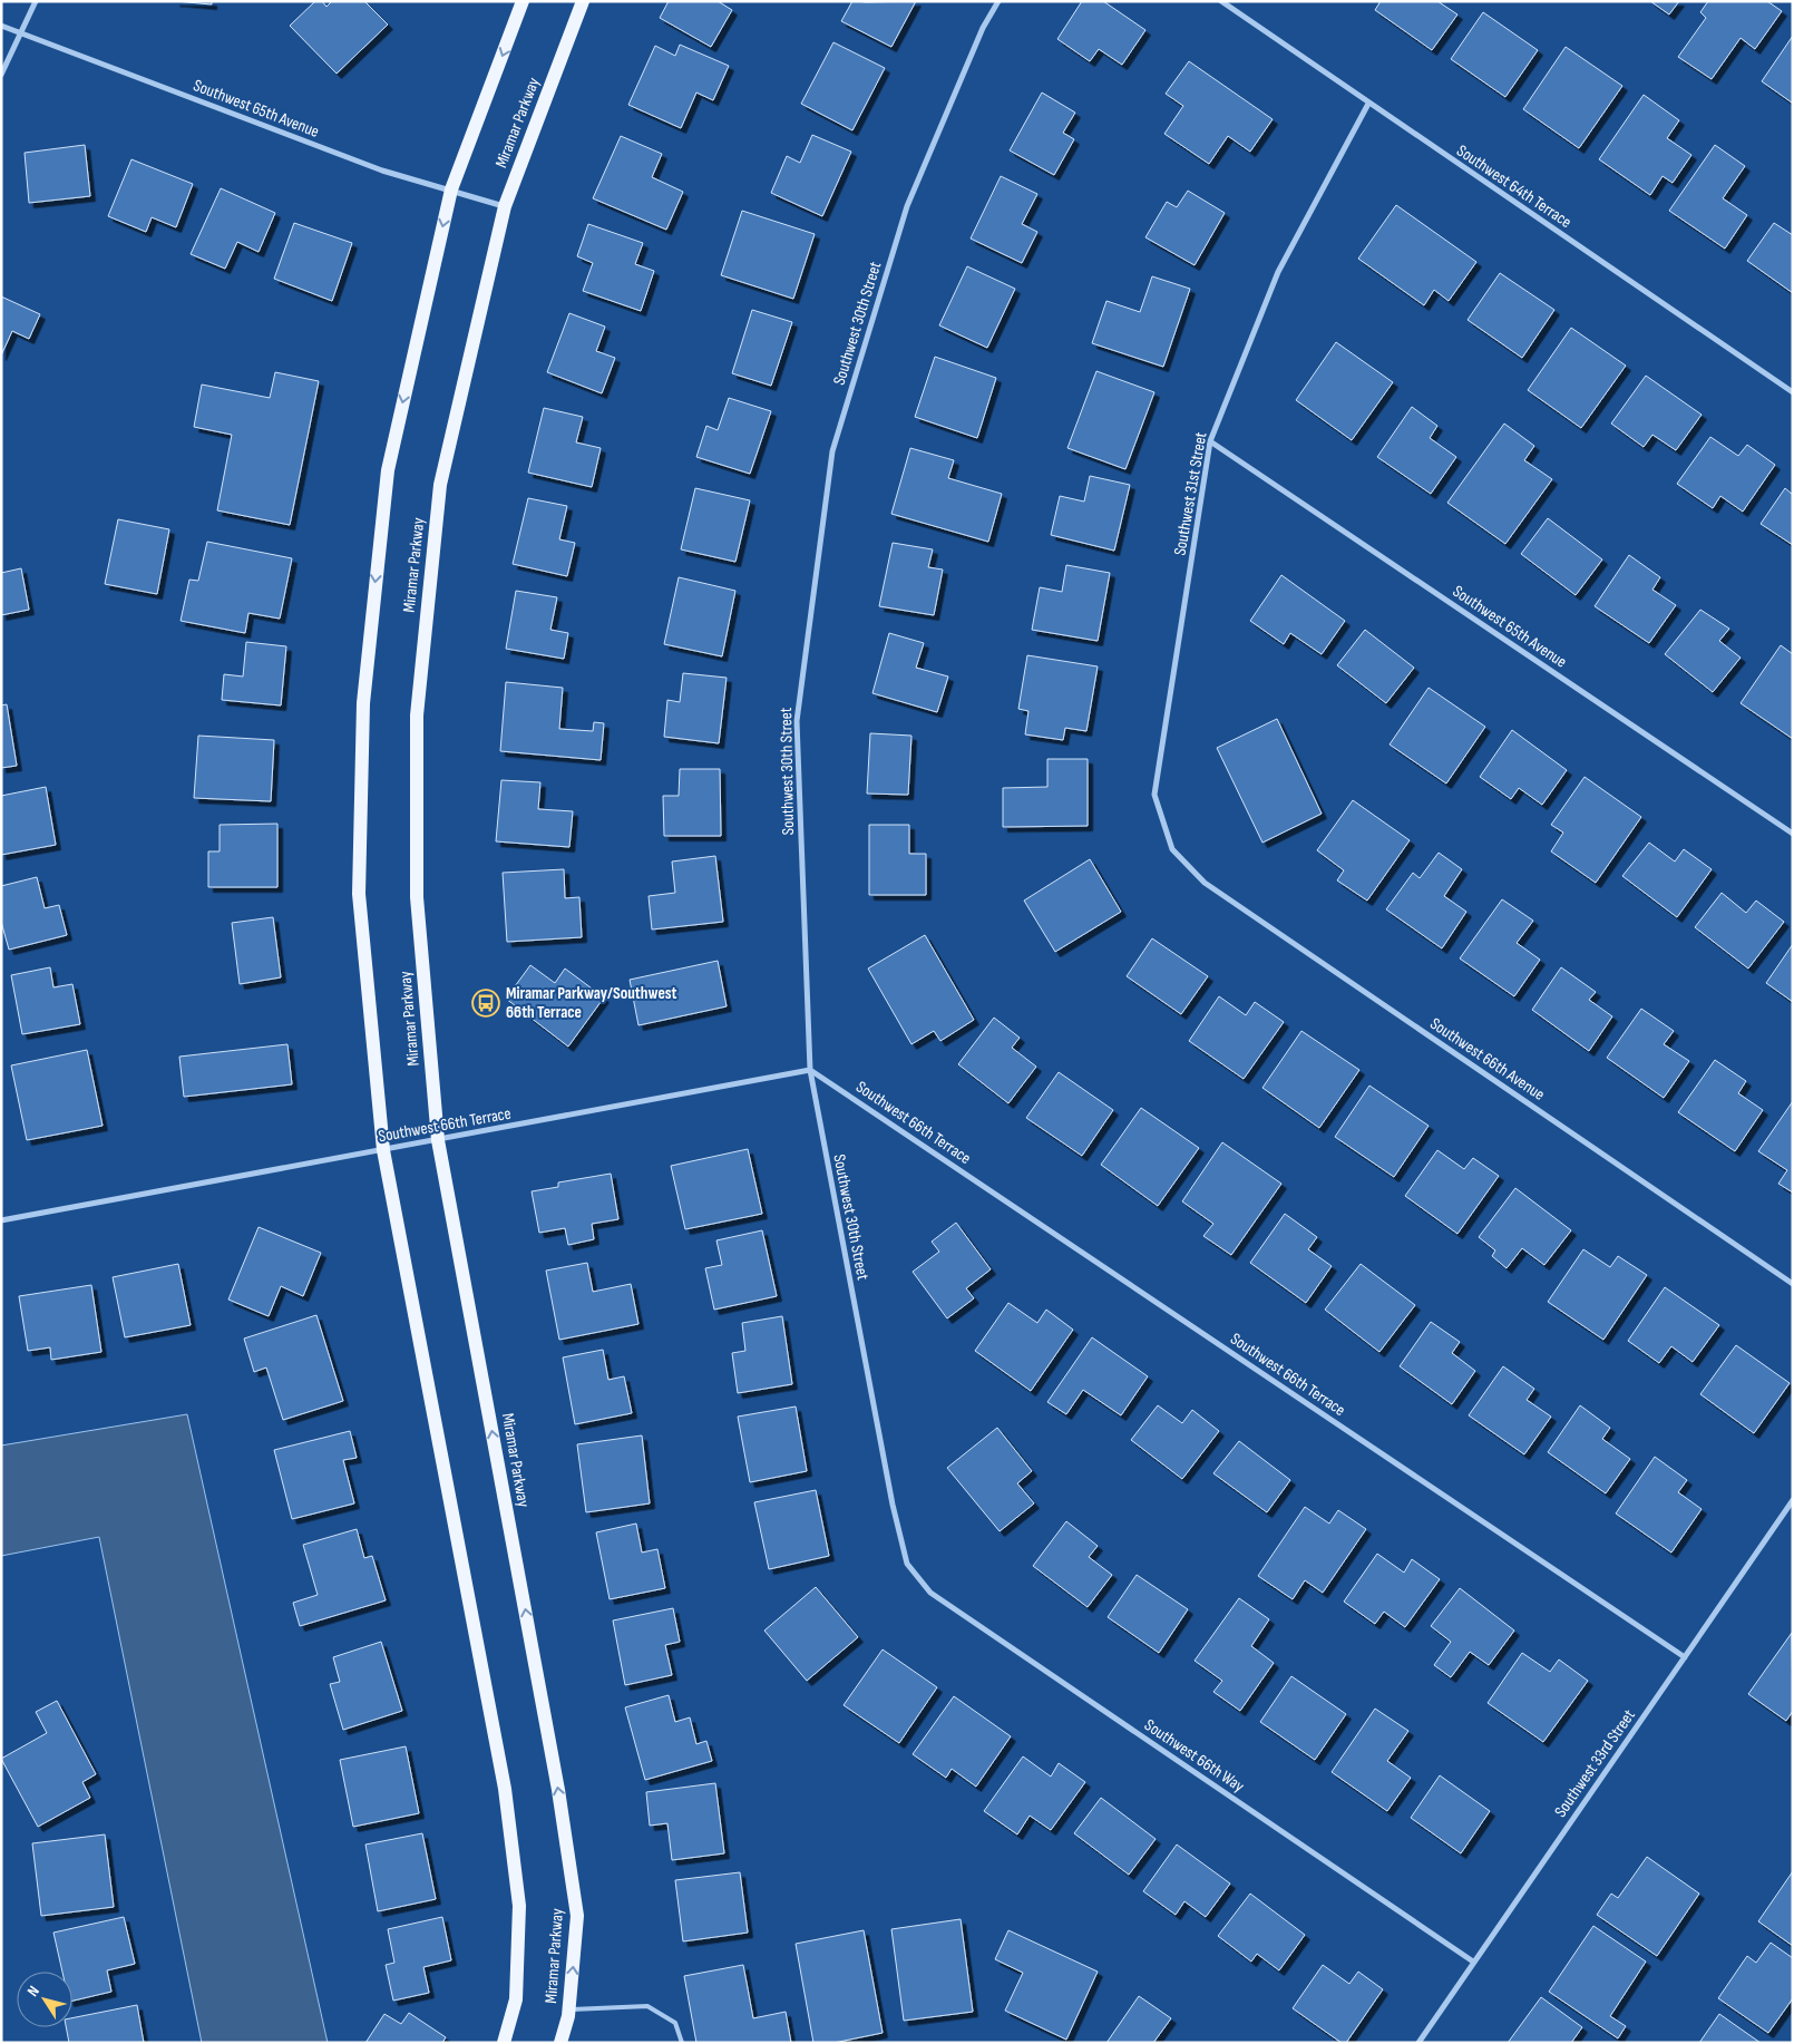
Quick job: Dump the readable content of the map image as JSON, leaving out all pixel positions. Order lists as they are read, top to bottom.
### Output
{
  "streets": {
    "main road": ["Miramar Parkway"],
    "street": [
      "Southwest 65th Avenue",
      "Southwest 64th Terrace",
      "Southwest 30th Street",
      "Southwest 31st Street",
      "Southwest 66th Avenue",
      "Southwest 66th Terrace",
      "Southwest 66th Way",
      "Southwest 33rd Street"
    ]
  },
  "crossings": [
    ["Southwest 65th Avenue", "Miramar Parkway"],
    ["Southwest 65th Avenue", "Southwest 31st Street"],
    ["Miramar Parkway", "Southwest 66th Terrace"],
    ["Southwest 64th Terrace", "Southwest 31st Street"],
    ["Southwest 30th Street", "Southwest 66th Terrace"],
    ["Southwest 30th Street", "Southwest 66th Way"],
    ["Southwest 31st Street", "Southwest 66th Avenue"],
    ["Southwest 66th Terrace", "Southwest 33rd Street"],
    ["Southwest 66th Way", "Southwest 33rd Street"]
  ],
  "places": {
    "bus stop": ["Miramar Parkway/Southwest 66th Terrace"]
  },
  "north": "top left"
}
